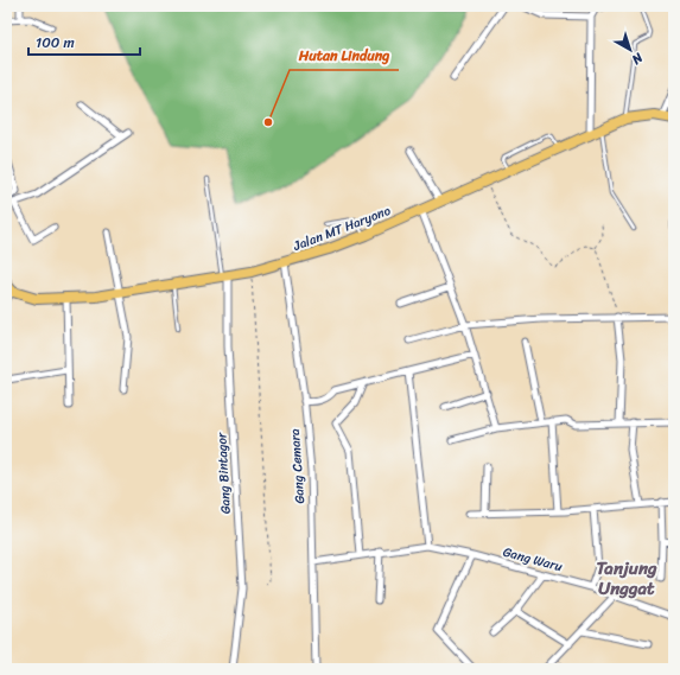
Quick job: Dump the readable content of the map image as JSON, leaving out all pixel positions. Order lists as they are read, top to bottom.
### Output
{
  "streets": {
    "main road": ["Jalan MT Haryono"],
    "street": ["Gang Cemara", "Gang Bintagor", "Gang Waru"]
  },
  "crossings": [
    ["Jalan MT Haryono", "Gang Cemara"],
    ["Jalan MT Haryono", "Gang Bintagor"]
  ],
  "districts": ["Tanjung Unggat"],
  "places": ["Hutan Lindung"],
  "scale_bar": "100 m",
  "north": "bottom right"
}
